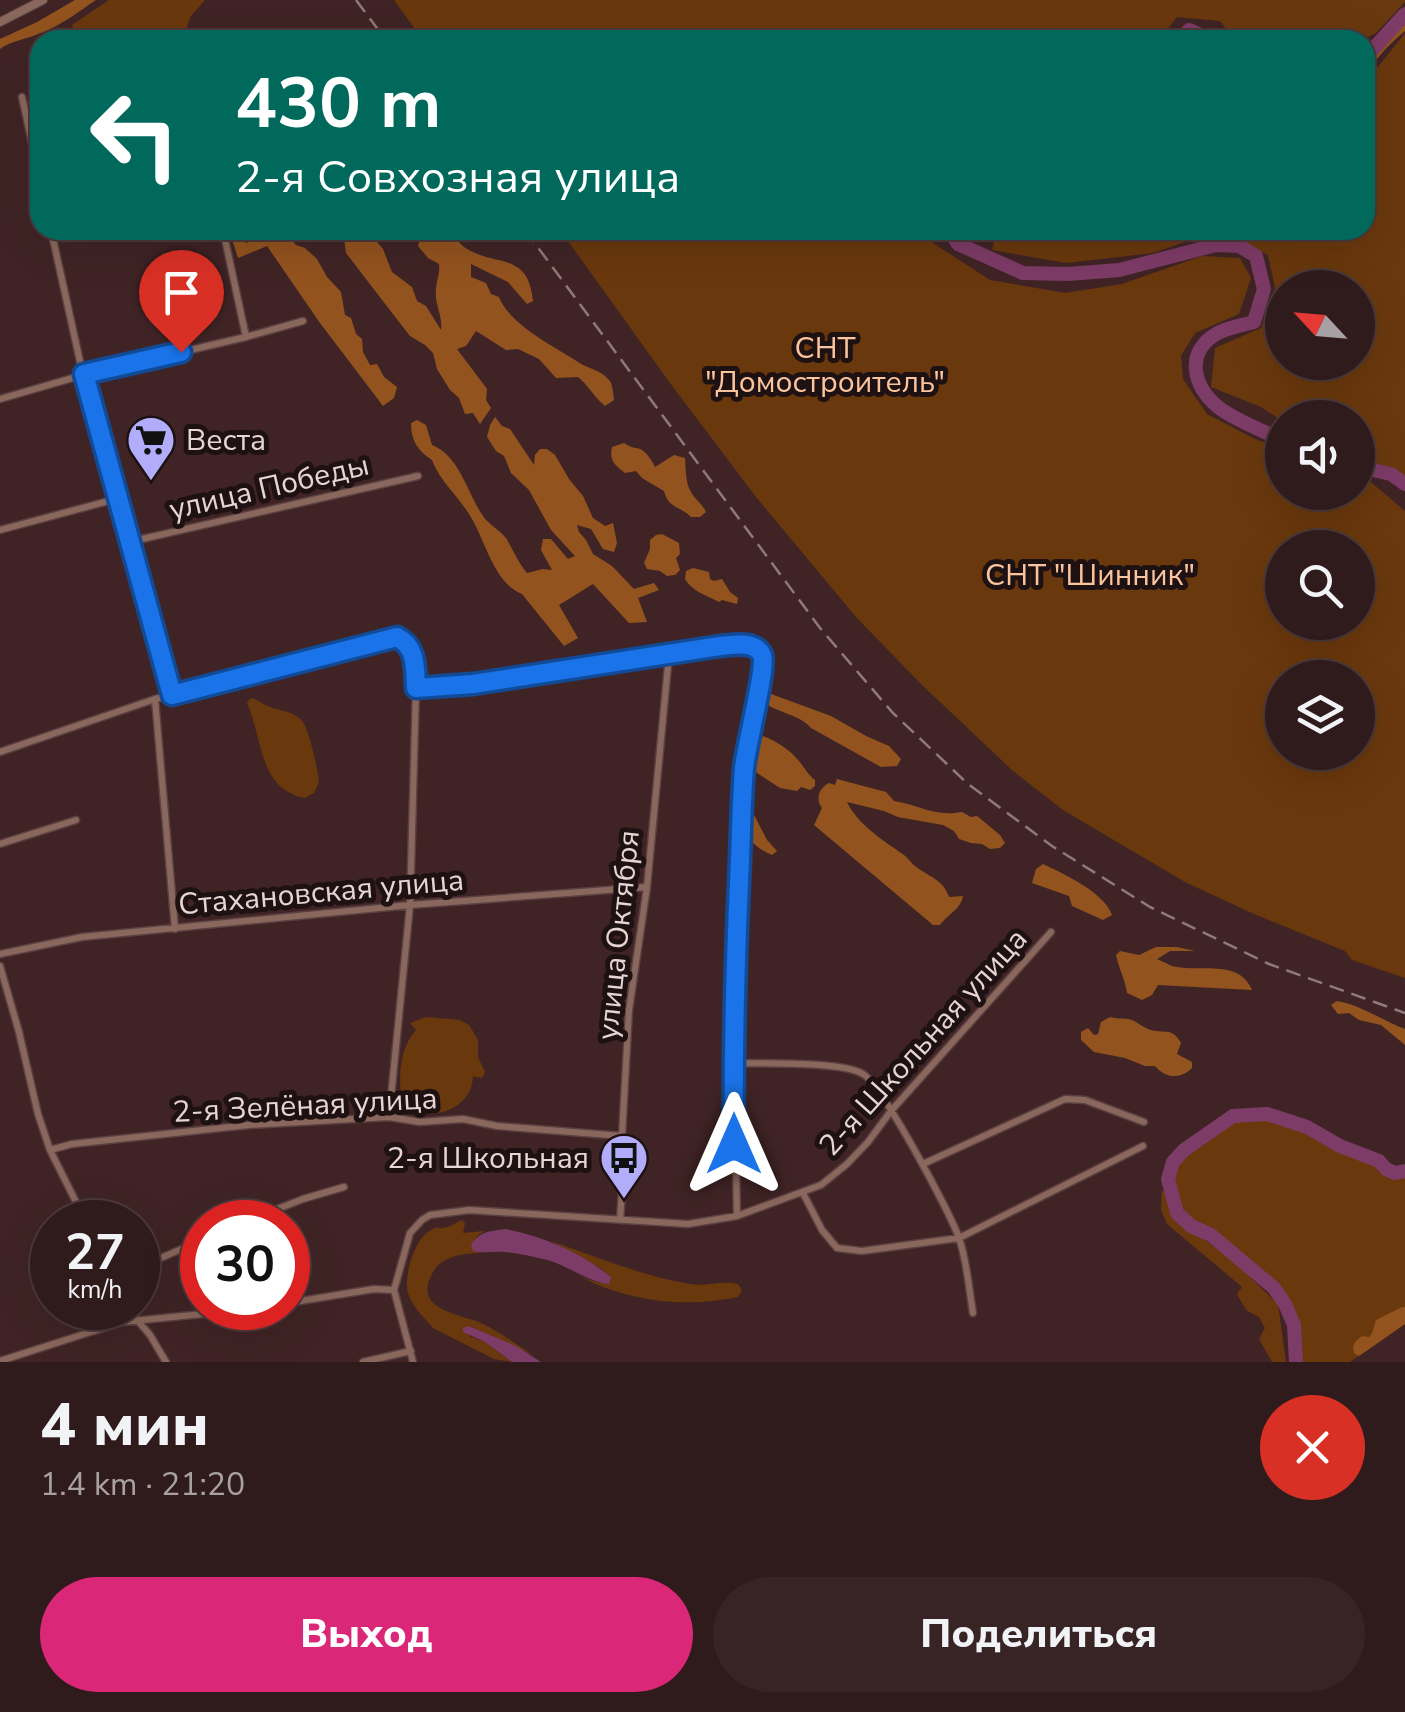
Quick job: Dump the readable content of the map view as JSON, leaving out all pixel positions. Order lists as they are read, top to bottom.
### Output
{
  "streets": {
    "street": [
      "улица Победы",
      "Стахановская улица",
      "улица Октября",
      "2-я Школьная улица",
      "2-я Зелёная улица"
    ]
  },
  "crossings": [
    ["Стахановская улица", "улица Октября"],
    ["улица Октября", "2-я Школьная улица"],
    ["улица Октября", "2-я Зелёная улица"]
  ],
  "parks": ["СНТ \"Домостроитель\"", "СНТ \"Шинник\""],
  "places": {
    "supermarket": ["Веста"],
    "bus stop": ["2-я Школьная"]
  },
  "north": "top left",
  "page": {
    "turn": ["430 m", "2-я Совхозная улица"],
    "speed": "27 km/h",
    "limit": "30",
    "heading": ["4 мин", "1.4 km · 21:20"],
    "buttons": ["Выход", "Поделиться"]
  }
}
